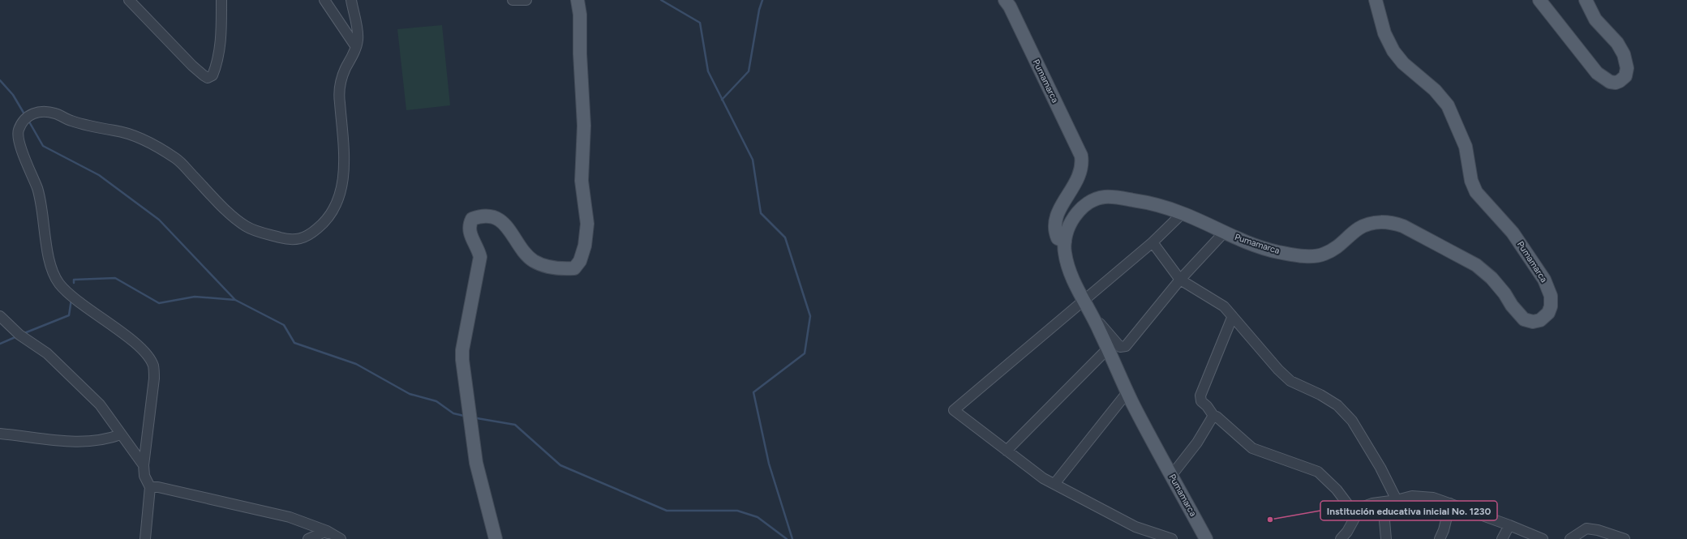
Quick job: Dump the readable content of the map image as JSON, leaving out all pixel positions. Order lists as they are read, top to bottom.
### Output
{
  "streets": {
    "main road": ["Pumamarca"]
  },
  "places": ["Institución educativa inicial No. 1230"]
}
